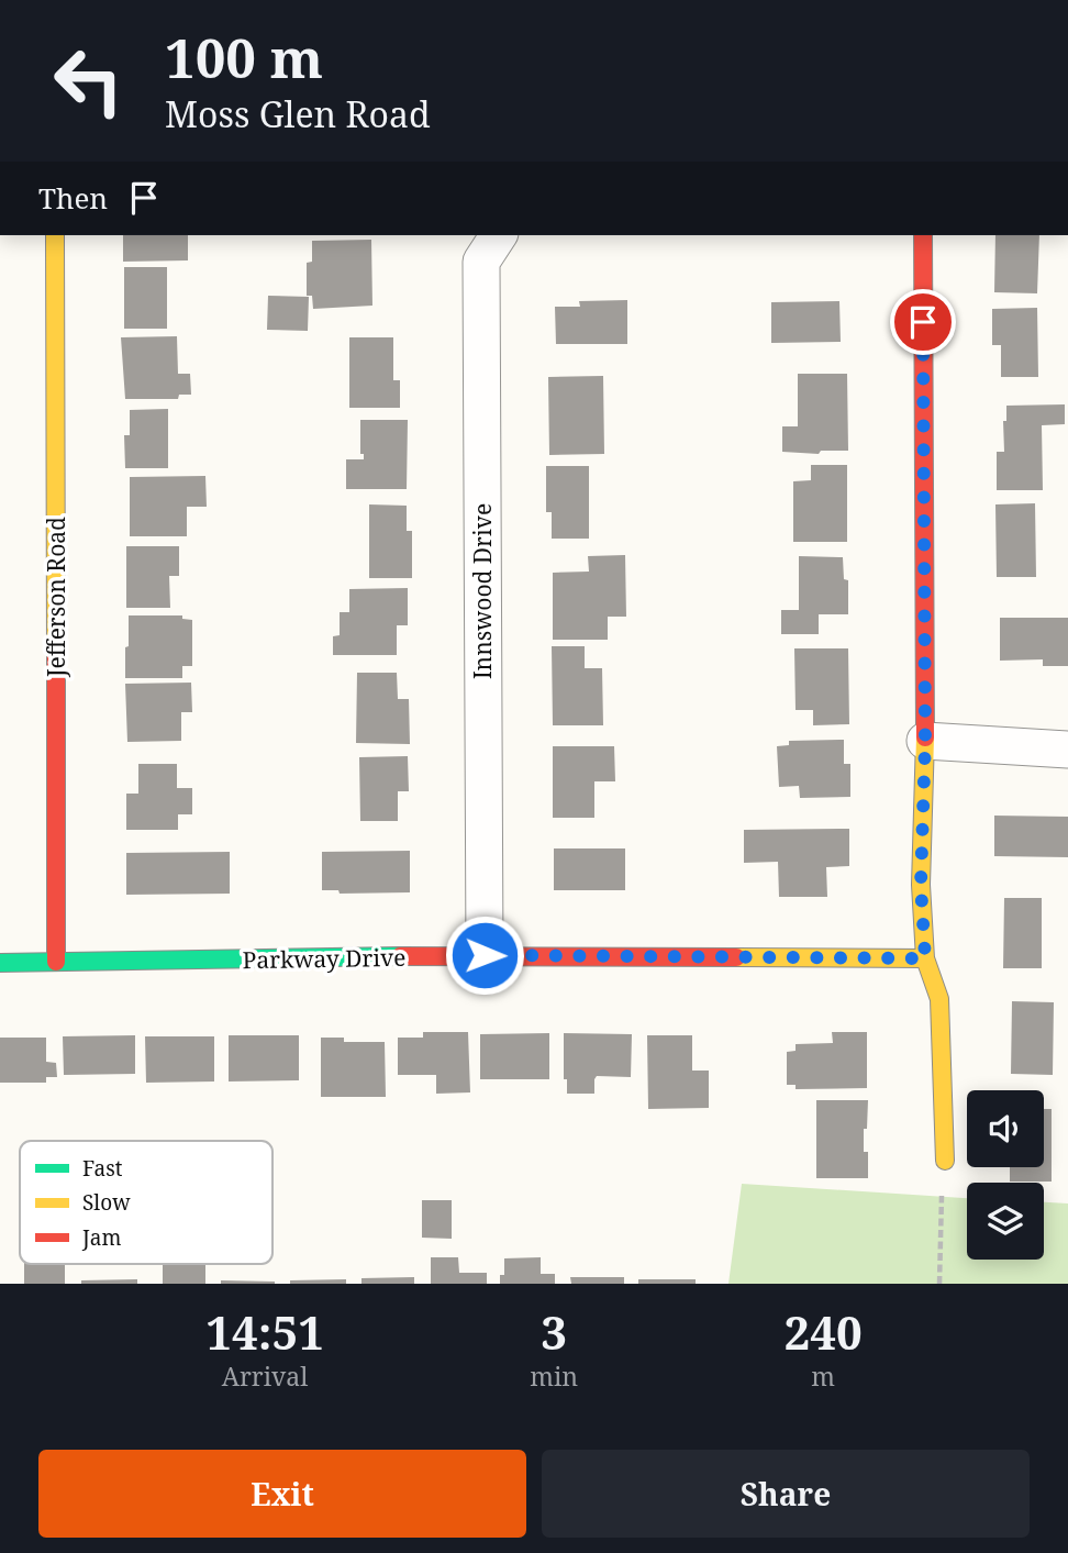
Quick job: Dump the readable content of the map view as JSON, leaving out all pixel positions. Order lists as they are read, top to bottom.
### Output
{
  "streets": {
    "street": ["Innswood Drive", "Jefferson Road", "Parkway Drive"]
  },
  "crossings": [
    ["Innswood Drive", "Parkway Drive"],
    ["Jefferson Road", "Parkway Drive"]
  ],
  "legend": ["Fast", "Slow", "Jam"],
  "page": {
    "turn": ["100 m", "Moss Glen Road"],
    "then": "Then",
    "eta": [
      "14:51",
      "Arrival",
      "3",
      "min",
      "240",
      "m"
    ],
    "buttons": ["Exit", "Share"]
  }
}
